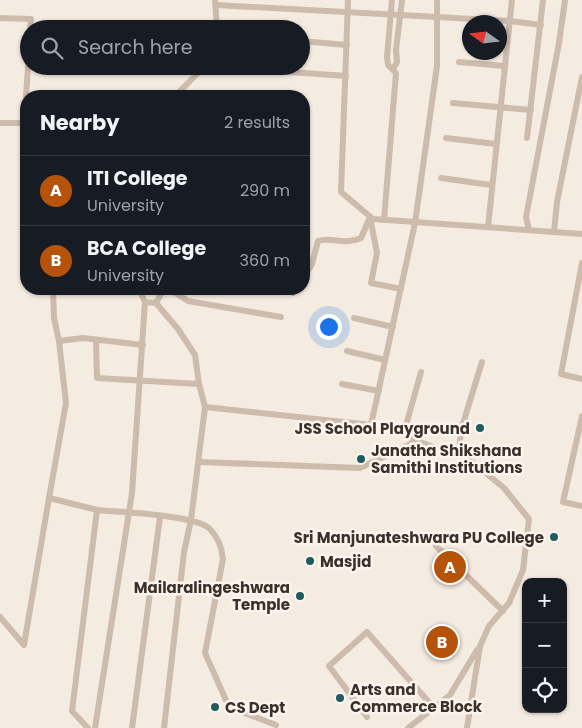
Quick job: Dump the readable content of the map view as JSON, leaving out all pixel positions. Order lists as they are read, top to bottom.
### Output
{
  "places": [
    "JSS School Playground",
    "Janatha Shikshana Samithi Institutions",
    "Sri Manjunateshwara PU College",
    "Masjid",
    "Mailaralingeshwara Temple",
    "Arts and Commerce Block",
    "CS Dept"
  ],
  "north": "left",
  "page": {
    "search": "Search here",
    "heading": ["Nearby", "2 results"],
    "list": [
      {
        "mark": "A",
        "name": "ITI College",
        "note": "University",
        "value": "290 m"
      },
      {
        "mark": "B",
        "name": "BCA College",
        "note": "University",
        "value": "360 m"
      }
    ],
    "pins": ["A", "B"],
    "map_buttons": ["+", "−"]
  }
}
